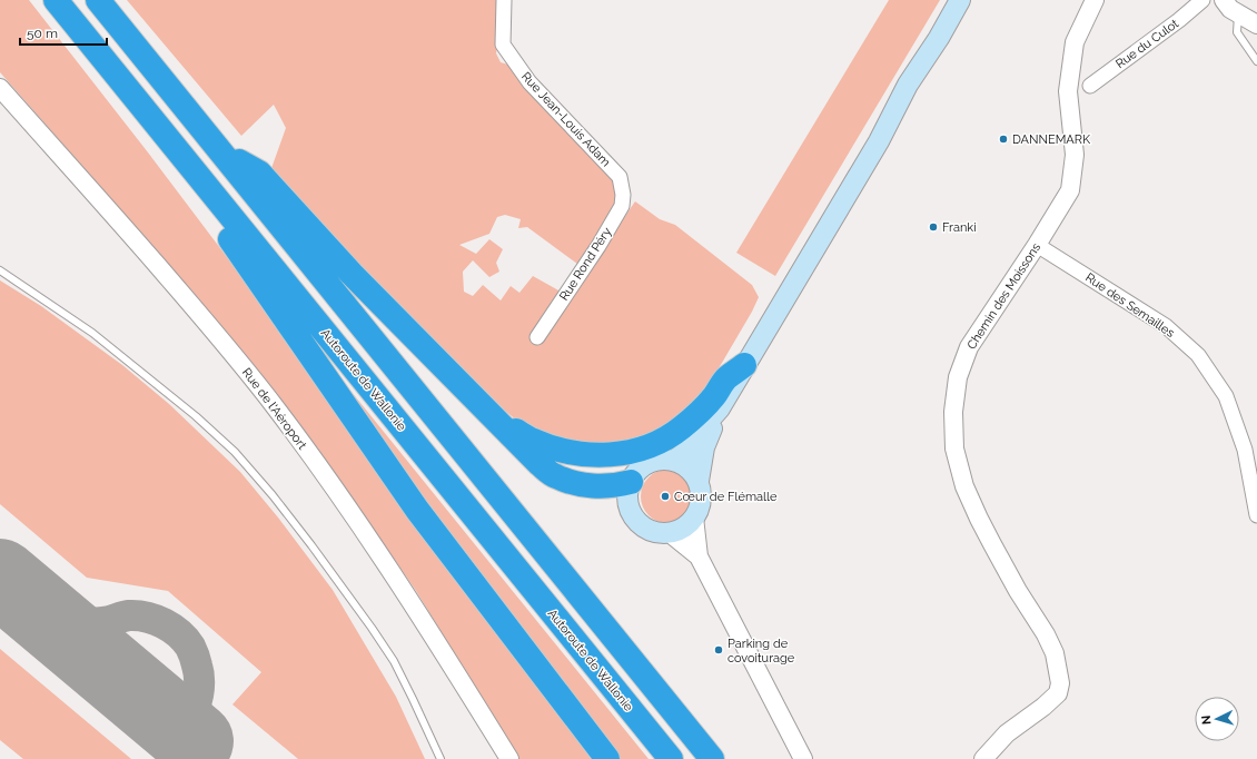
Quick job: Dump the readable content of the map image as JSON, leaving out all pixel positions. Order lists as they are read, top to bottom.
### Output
{
  "streets": {
    "highway": ["Autoroute de Wallonie"],
    "street": [
      "Rue du Culot",
      "Rue Jean-Louis Adam",
      "Rue Rond Péry",
      "Chemin des Moissons",
      "Rue des Semailles",
      "Rue de l'Aéroport"
    ]
  },
  "crossings": [
    ["Rue Jean-Louis Adam", "Rue Rond Péry"],
    ["Chemin des Moissons", "Rue des Semailles"]
  ],
  "places": [
    "DANNEMARK",
    "Franki",
    "Cœur de Flémalle",
    "Parking de covoiturage"
  ],
  "scale_bar": "50 m",
  "north": "left"
}
